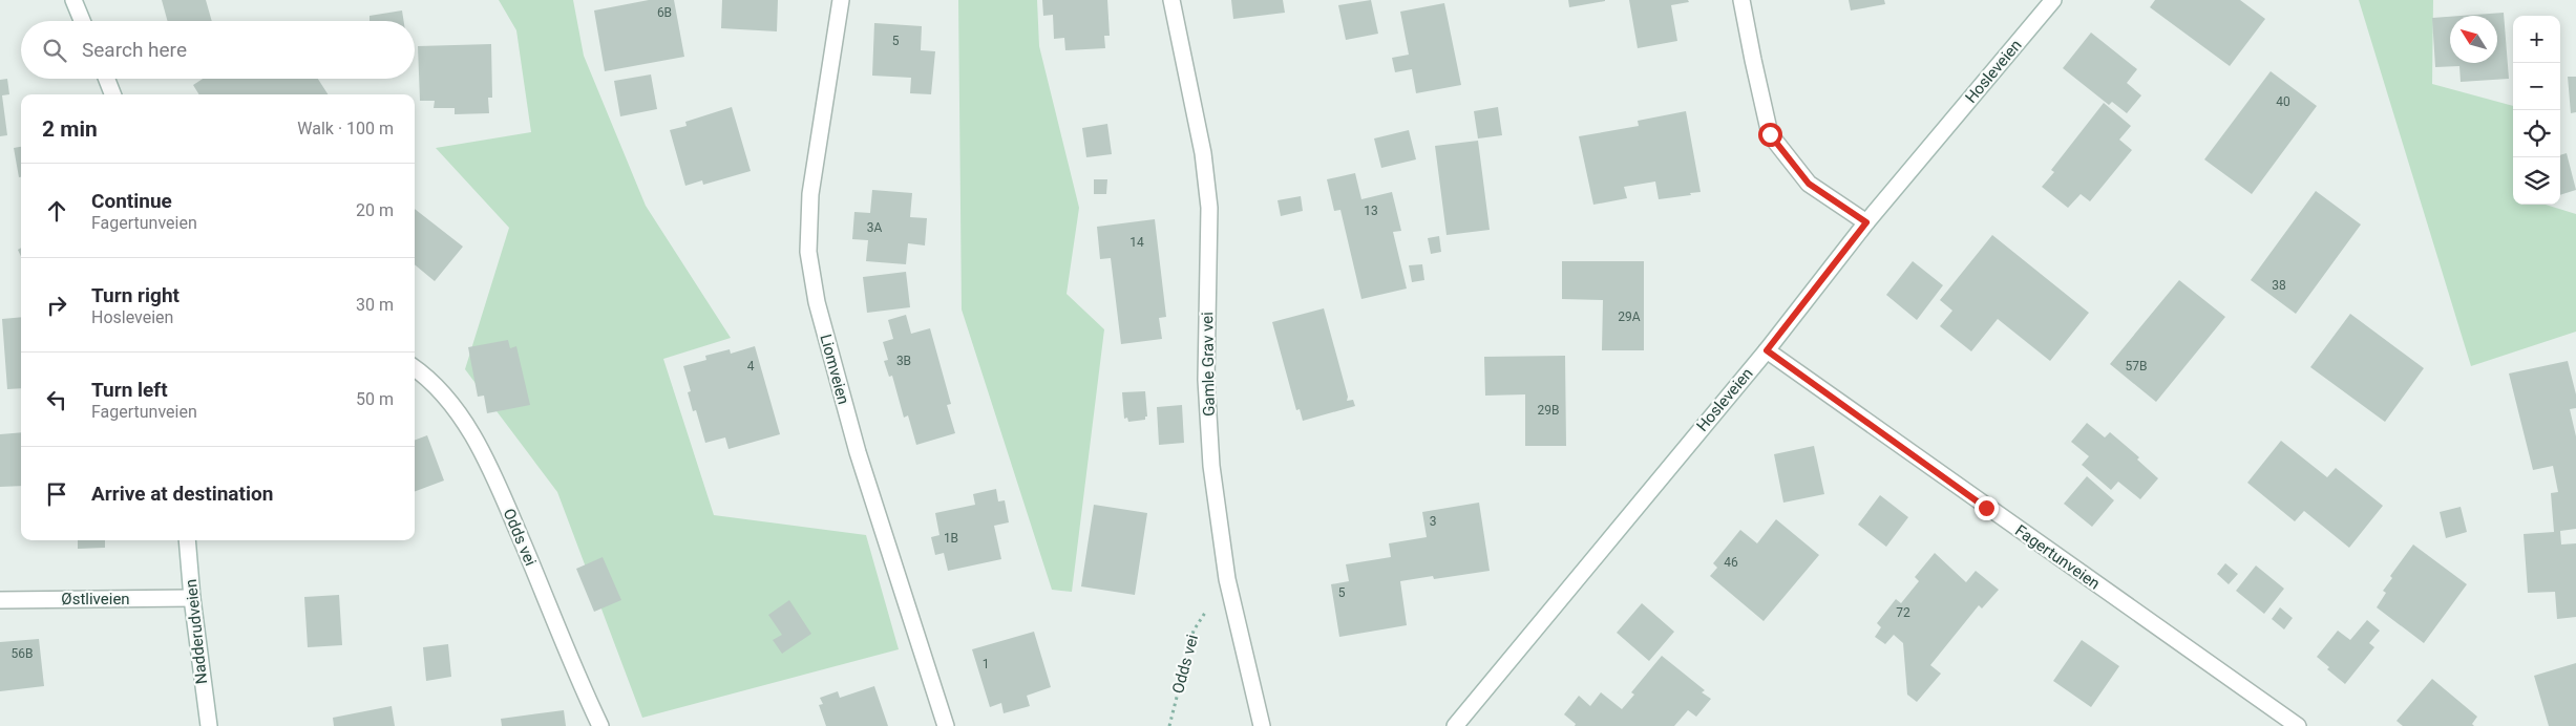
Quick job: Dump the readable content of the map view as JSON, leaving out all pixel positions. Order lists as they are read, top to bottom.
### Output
{
  "streets": {
    "street": [
      "Hosleveien",
      "Gamle Grav vei",
      "Liomveien",
      "Odds vei",
      "Fagertunveien",
      "Østliveien",
      "Nadderudveien"
    ]
  },
  "crossings": [
    ["Hosleveien", "Fagertunveien"],
    ["Gamle Grav vei", "Odds vei"],
    ["Østliveien", "Nadderudveien"]
  ],
  "house_numbers": [
    "6B",
    "5",
    "40",
    "13",
    "3A",
    "14",
    "38",
    "29A",
    "3B",
    "4",
    "57B",
    "29B",
    "3",
    "1B",
    "46",
    "5",
    "72",
    "56B",
    "1"
  ],
  "north": "top left",
  "page": {
    "map_buttons": ["+", "−"],
    "search": "Search here",
    "heading": ["2 min", "Walk · 100 m"],
    "list": [
      ["Continue", "Fagertunveien", "20 m"],
      ["Turn right", "Hosleveien", "30 m"],
      ["Turn left", "Fagertunveien", "50 m"],
      "Arrive at destination"
    ]
  }
}
